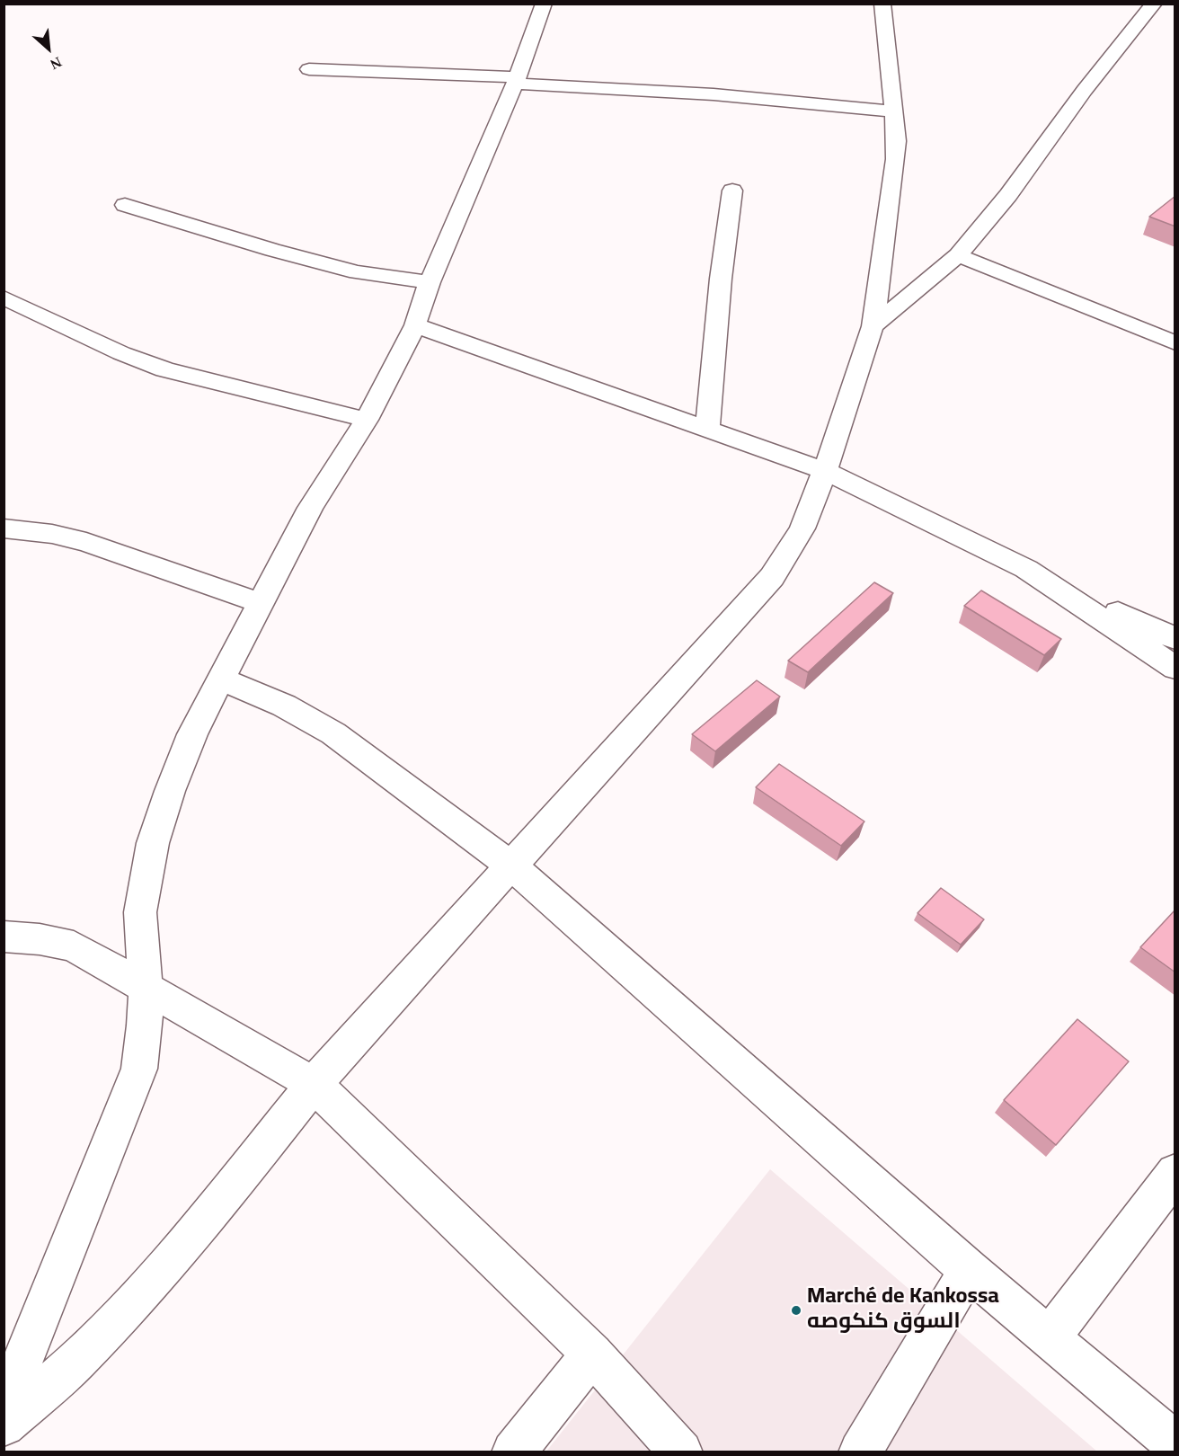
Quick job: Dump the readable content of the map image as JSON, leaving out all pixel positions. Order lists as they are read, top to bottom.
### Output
{
  "places": ["Marché de Kankossa السوق كنكوصه"],
  "north": "bottom right"
}
